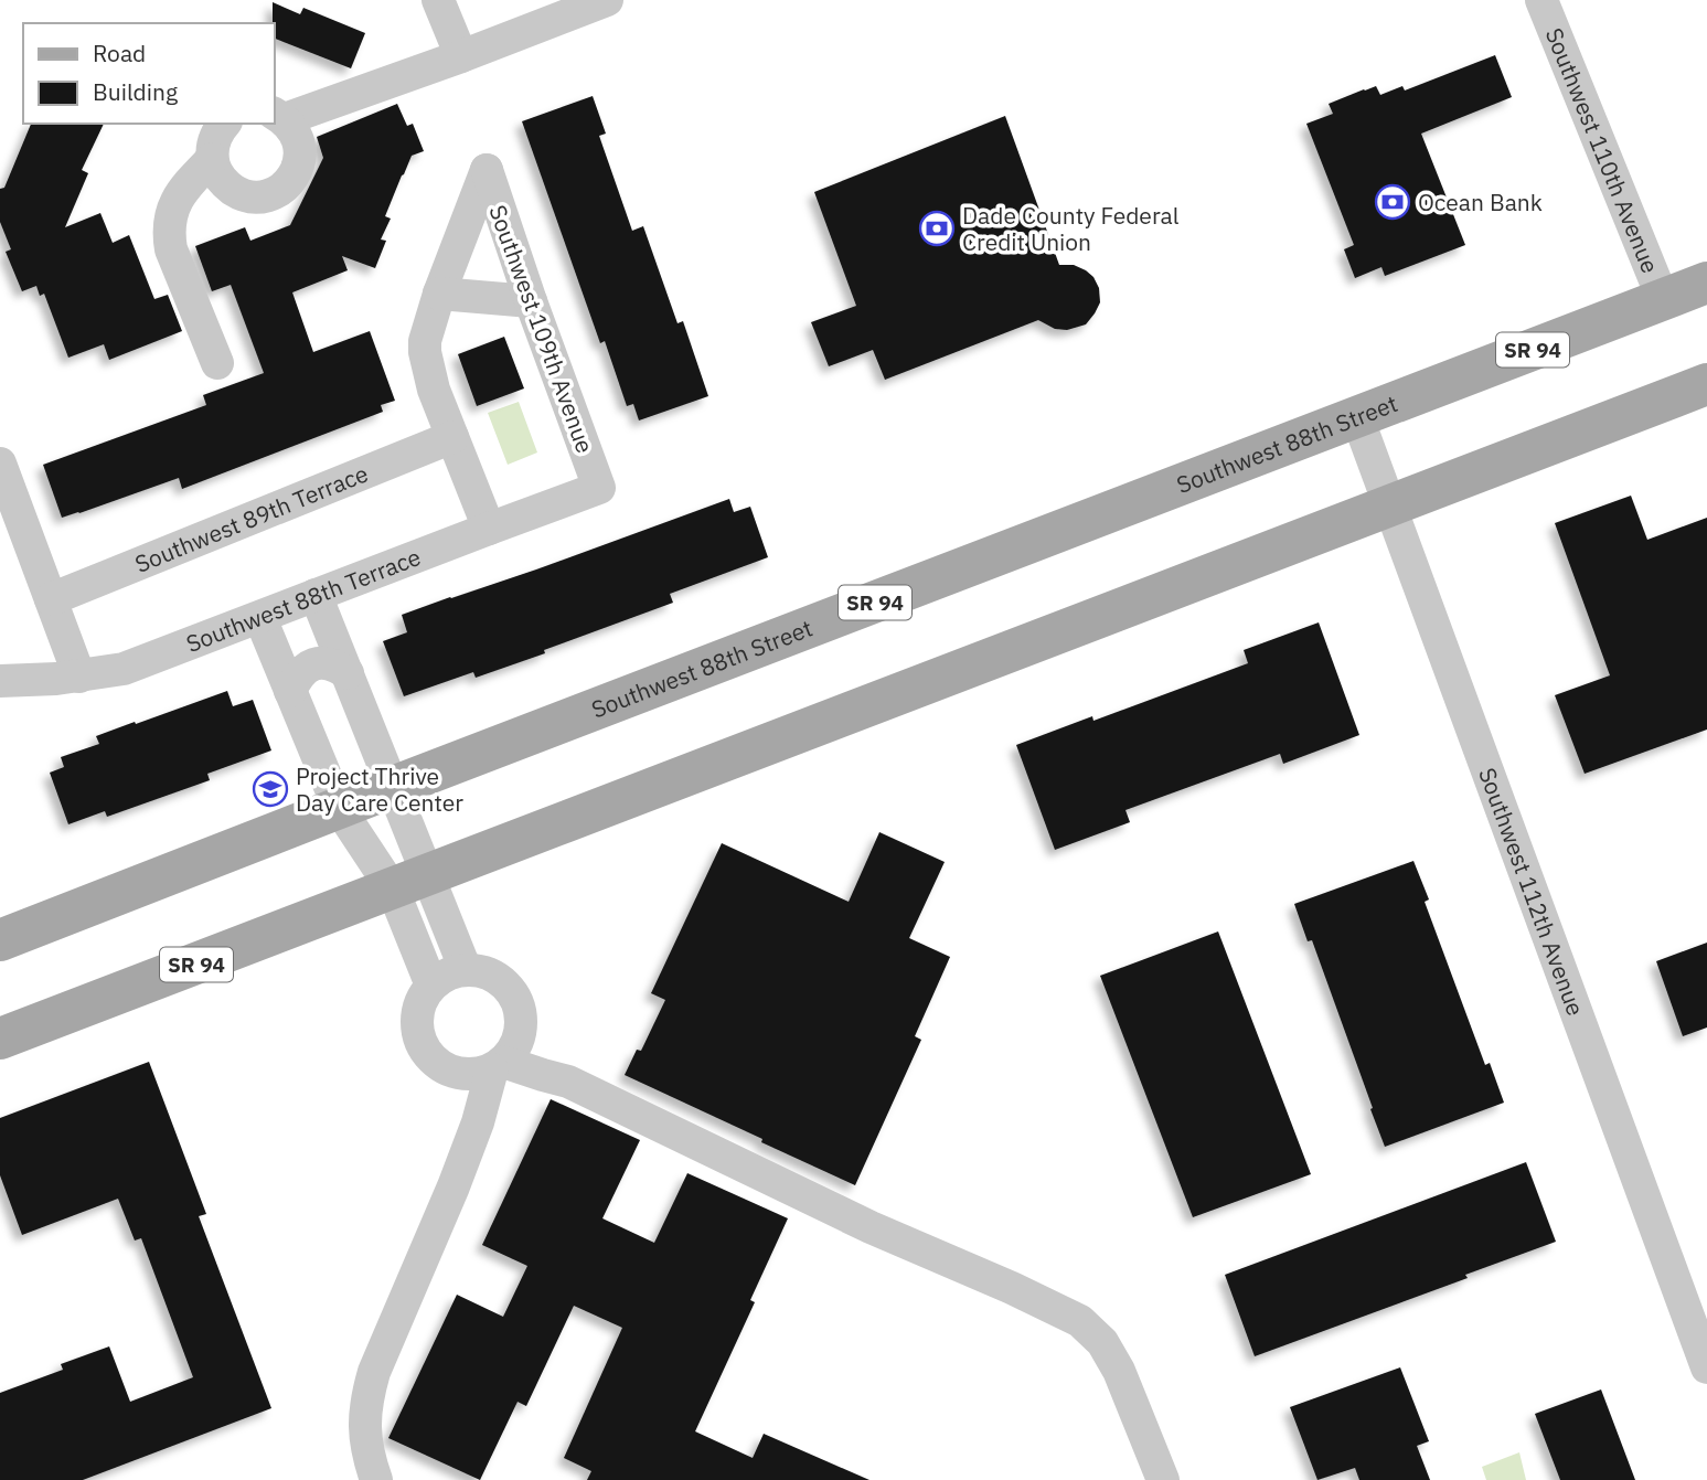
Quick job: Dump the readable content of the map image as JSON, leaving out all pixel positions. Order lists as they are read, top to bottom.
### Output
{
  "streets": {
    "main road": ["SR 94", "Southwest 88th Street"],
    "street": [
      "Southwest 110th Avenue",
      "Southwest 109th Avenue",
      "Southwest 89th Terrace",
      "Southwest 88th Terrace",
      "Southwest 112th Avenue"
    ]
  },
  "crossings": [
    ["Southwest 110th Avenue", "Southwest 88th Street"],
    ["Southwest 109th Avenue", "Southwest 88th Terrace"],
    ["SR 94", "Southwest 112th Avenue"],
    ["Southwest 88th Street", "Southwest 112th Avenue"]
  ],
  "places": {
    "bank": ["Ocean Bank", "Dade County Federal Credit Union"],
    "school or university": ["Project Thrive Day Care Center"]
  },
  "legend": ["Road", "Building"]
}
